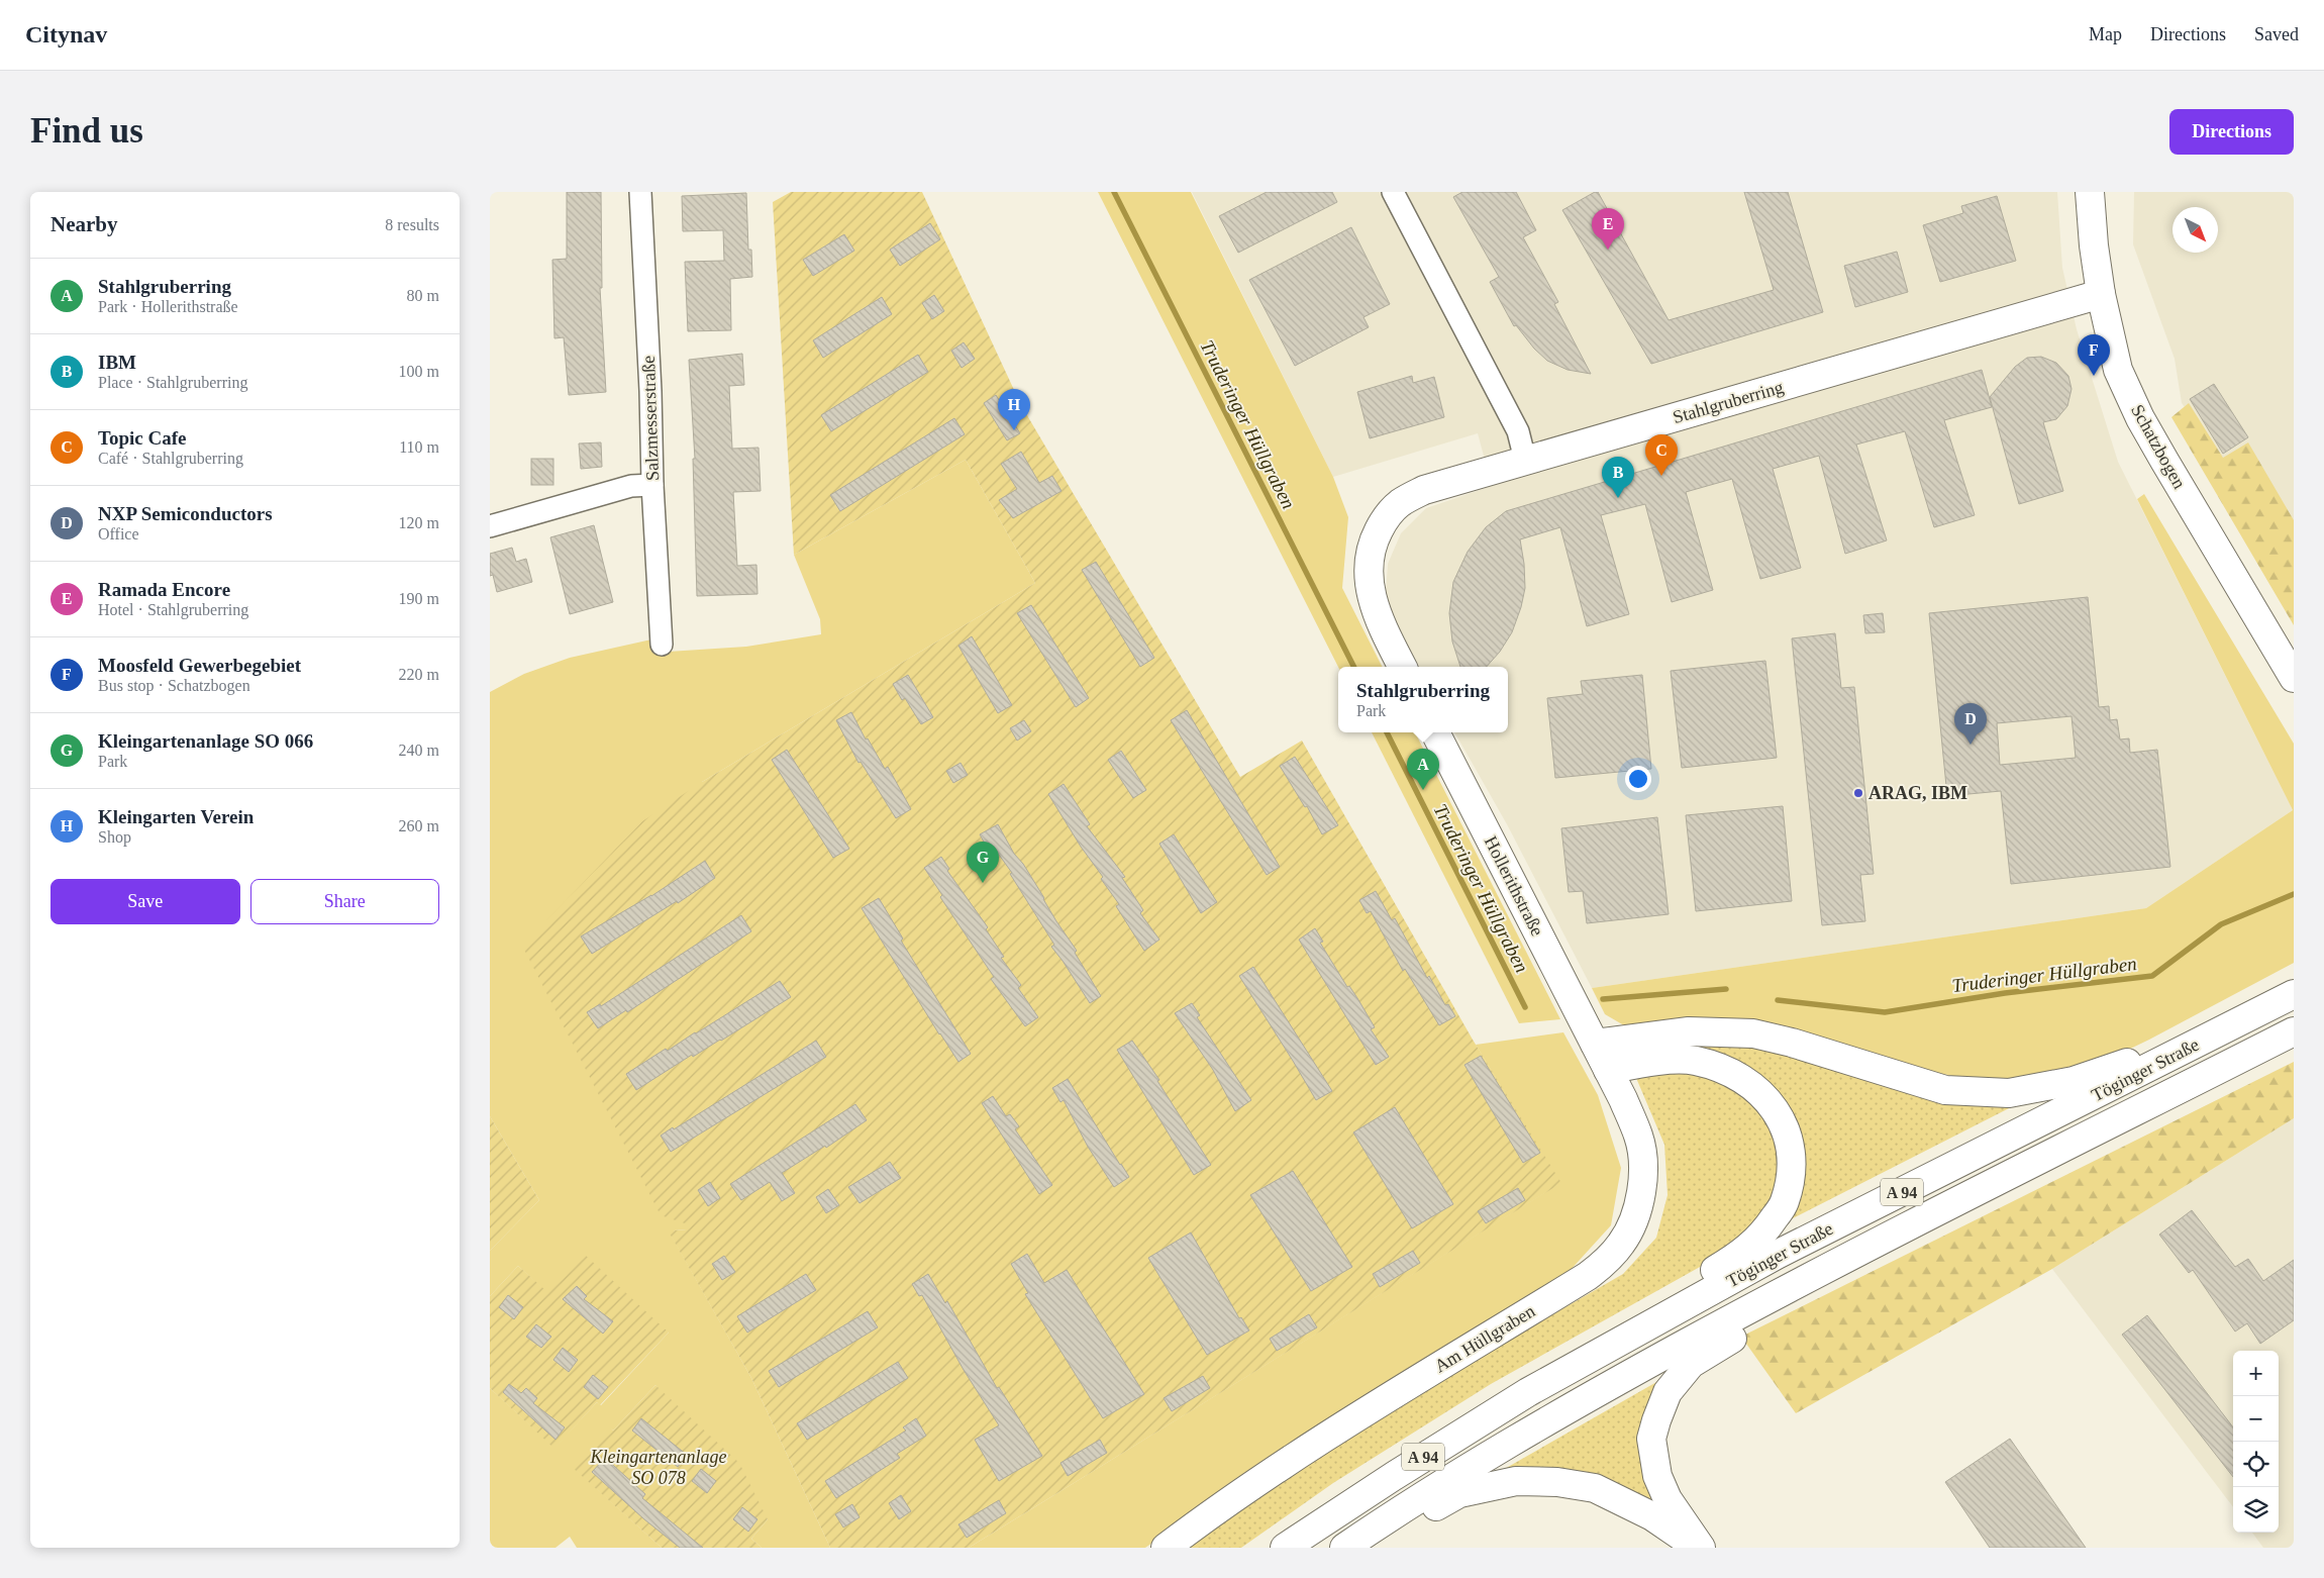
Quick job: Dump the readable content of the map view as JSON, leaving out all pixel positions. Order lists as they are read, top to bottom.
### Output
{
  "streets": {
    "main road": [
      "Stahlgruberring",
      "Schatzbogen",
      "Hollerithstraße",
      "Töginger Straße",
      "A 94",
      "Am Hüllgraben"
    ],
    "street": ["Salzmesserstraße"]
  },
  "crossings": [
    ["Stahlgruberring", "Schatzbogen"],
    ["Hollerithstraße", "Am Hüllgraben"]
  ],
  "water": ["Truderinger Hüllgraben"],
  "parks": ["Kleingartenanlage SO 078"],
  "places": ["ARAG, IBM"],
  "north": "bottom right",
  "page": {
    "header": "Citynav",
    "nav": ["Map", "Directions", "Saved"],
    "buttons": [
      "Directions",
      ["Save", "Share"]
    ],
    "title": "Find us",
    "heading": ["Nearby", "8 results"],
    "pins": [
      "E",
      "F",
      "H",
      "C",
      "B",
      "D",
      "A",
      "G"
    ],
    "list": [
      {
        "mark": "A",
        "name": "Stahlgruberring",
        "note": "Park · Hollerithstraße",
        "value": "80 m"
      },
      {
        "mark": "B",
        "name": "IBM",
        "note": "Place · Stahlgruberring",
        "value": "100 m"
      },
      {
        "mark": "C",
        "name": "Topic Cafe",
        "note": "Café · Stahlgruberring",
        "value": "110 m"
      },
      {
        "mark": "D",
        "name": "NXP Semiconductors",
        "note": "Office",
        "value": "120 m"
      },
      {
        "mark": "E",
        "name": "Ramada Encore",
        "note": "Hotel · Stahlgruberring",
        "value": "190 m"
      },
      {
        "mark": "F",
        "name": "Moosfeld Gewerbegebiet",
        "note": "Bus stop · Schatzbogen",
        "value": "220 m"
      },
      {
        "mark": "G",
        "name": "Kleingartenanlage SO 066",
        "note": "Park",
        "value": "240 m"
      },
      {
        "mark": "H",
        "name": "Kleingarten Verein",
        "note": "Shop",
        "value": "260 m"
      }
    ],
    "popup": ["Stahlgruberring", "Park"],
    "map_buttons": ["+", "−"]
  }
}
